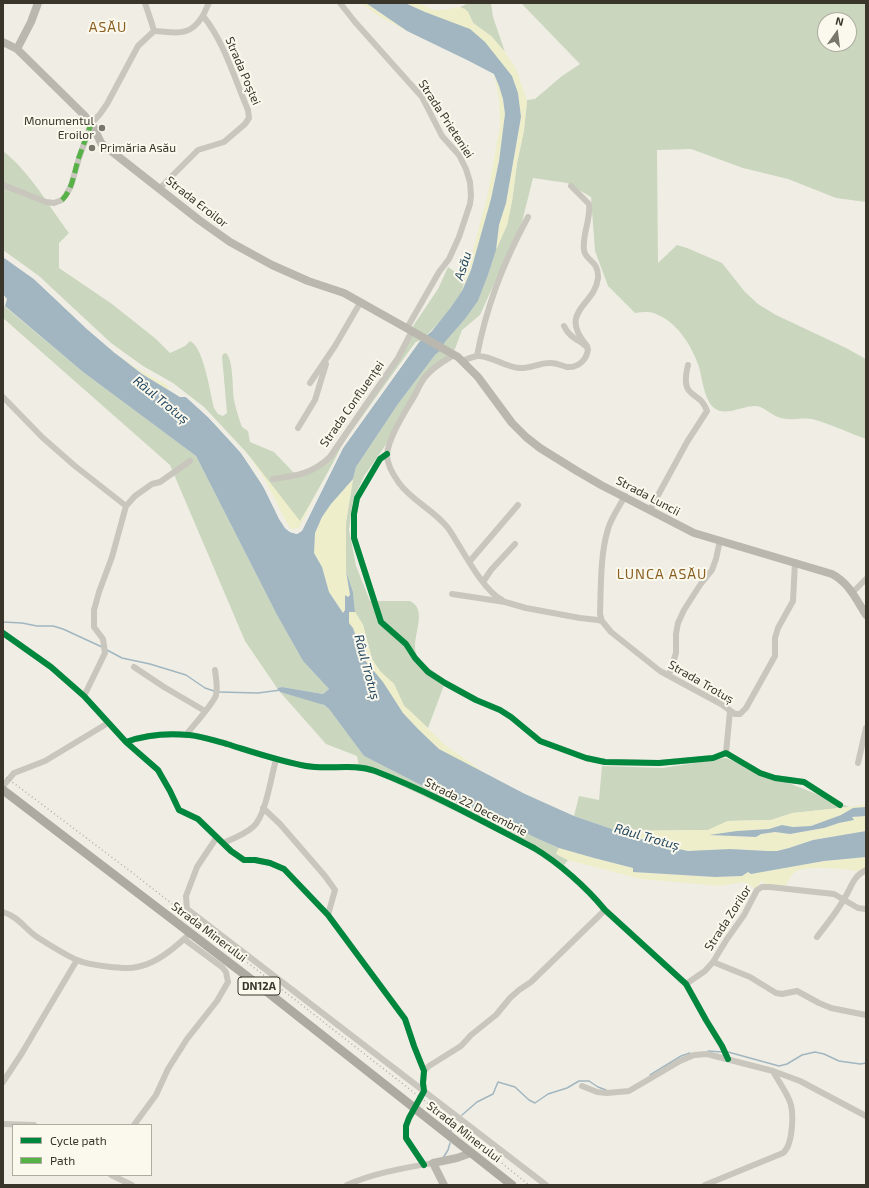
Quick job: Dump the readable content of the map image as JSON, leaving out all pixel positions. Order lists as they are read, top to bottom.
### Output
{
  "streets": {
    "main road": [
      "Strada Eroilor",
      "Strada Luncii",
      "Strada Minerului",
      "DN12A"
    ],
    "street": [
      "Strada Poștei",
      "Strada Prieteniei",
      "Strada Confluenței",
      "Strada Trotuș",
      "Strada 22 Decembrie",
      "Strada Zorilor"
    ]
  },
  "crossings": [
    ["Strada Poștei", "Strada Eroilor"],
    ["Strada Prieteniei", "Strada Eroilor"],
    ["Strada Prieteniei", "Strada Confluenței"],
    ["Strada Eroilor", "Strada Confluenței"],
    ["Strada Eroilor", "Strada Luncii"],
    ["Strada Luncii", "Strada Trotuș"],
    ["Strada 22 Decembrie", "Strada Zorilor"]
  ],
  "districts": ["ASĂU", "LUNCA ASĂU"],
  "water": ["Asău", "Râul Trotuș"],
  "places": ["Monumentul Eroilor", "Primăria Asău"],
  "legend": ["Cycle path", "Path"],
  "north": "top"
}
